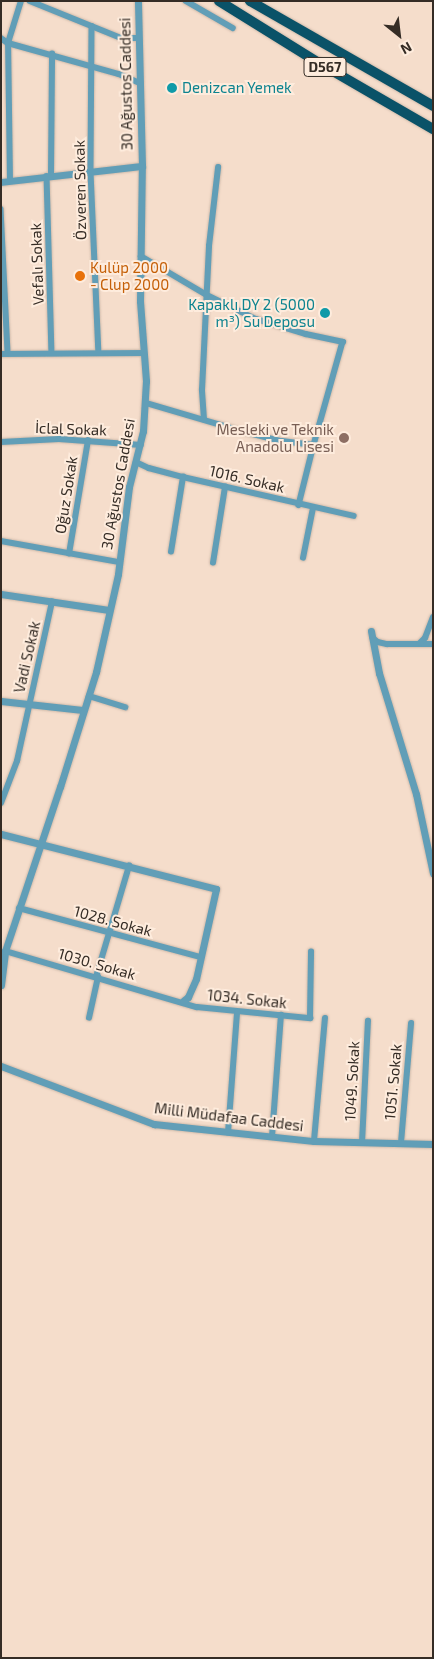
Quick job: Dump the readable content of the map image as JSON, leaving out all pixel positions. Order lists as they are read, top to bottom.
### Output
{
  "streets": {
    "highway": ["D567"],
    "street": [
      "30 Ağustos Caddesi",
      "Özveren Sokak",
      "Vefalı Sokak",
      "İclal Sokak",
      "1016. Sokak",
      "Oğuz Sokak",
      "Vadi Sokak",
      "1028. Sokak",
      "1030. Sokak",
      "1034. Sokak",
      "1049. Sokak",
      "1051. Sokak",
      "Milli Müdafaa Caddesi"
    ]
  },
  "crossings": [
    ["30 Ağustos Caddesi", "İclal Sokak"],
    ["30 Ağustos Caddesi", "1016. Sokak"],
    ["30 Ağustos Caddesi", "1028. Sokak"],
    ["30 Ağustos Caddesi", "1030. Sokak"],
    ["İclal Sokak", "Oğuz Sokak"],
    ["1030. Sokak", "1034. Sokak"],
    ["1049. Sokak", "Milli Müdafaa Caddesi"],
    ["1051. Sokak", "Milli Müdafaa Caddesi"]
  ],
  "places": [
    "Denizcan Yemek",
    "Kulüp 2000 - Clup 2000",
    "Kapaklı DY 2 (5000 m³) Su Deposu",
    "Mesleki ve Teknik Anadolu Lisesi"
  ],
  "north": "bottom right"
}
